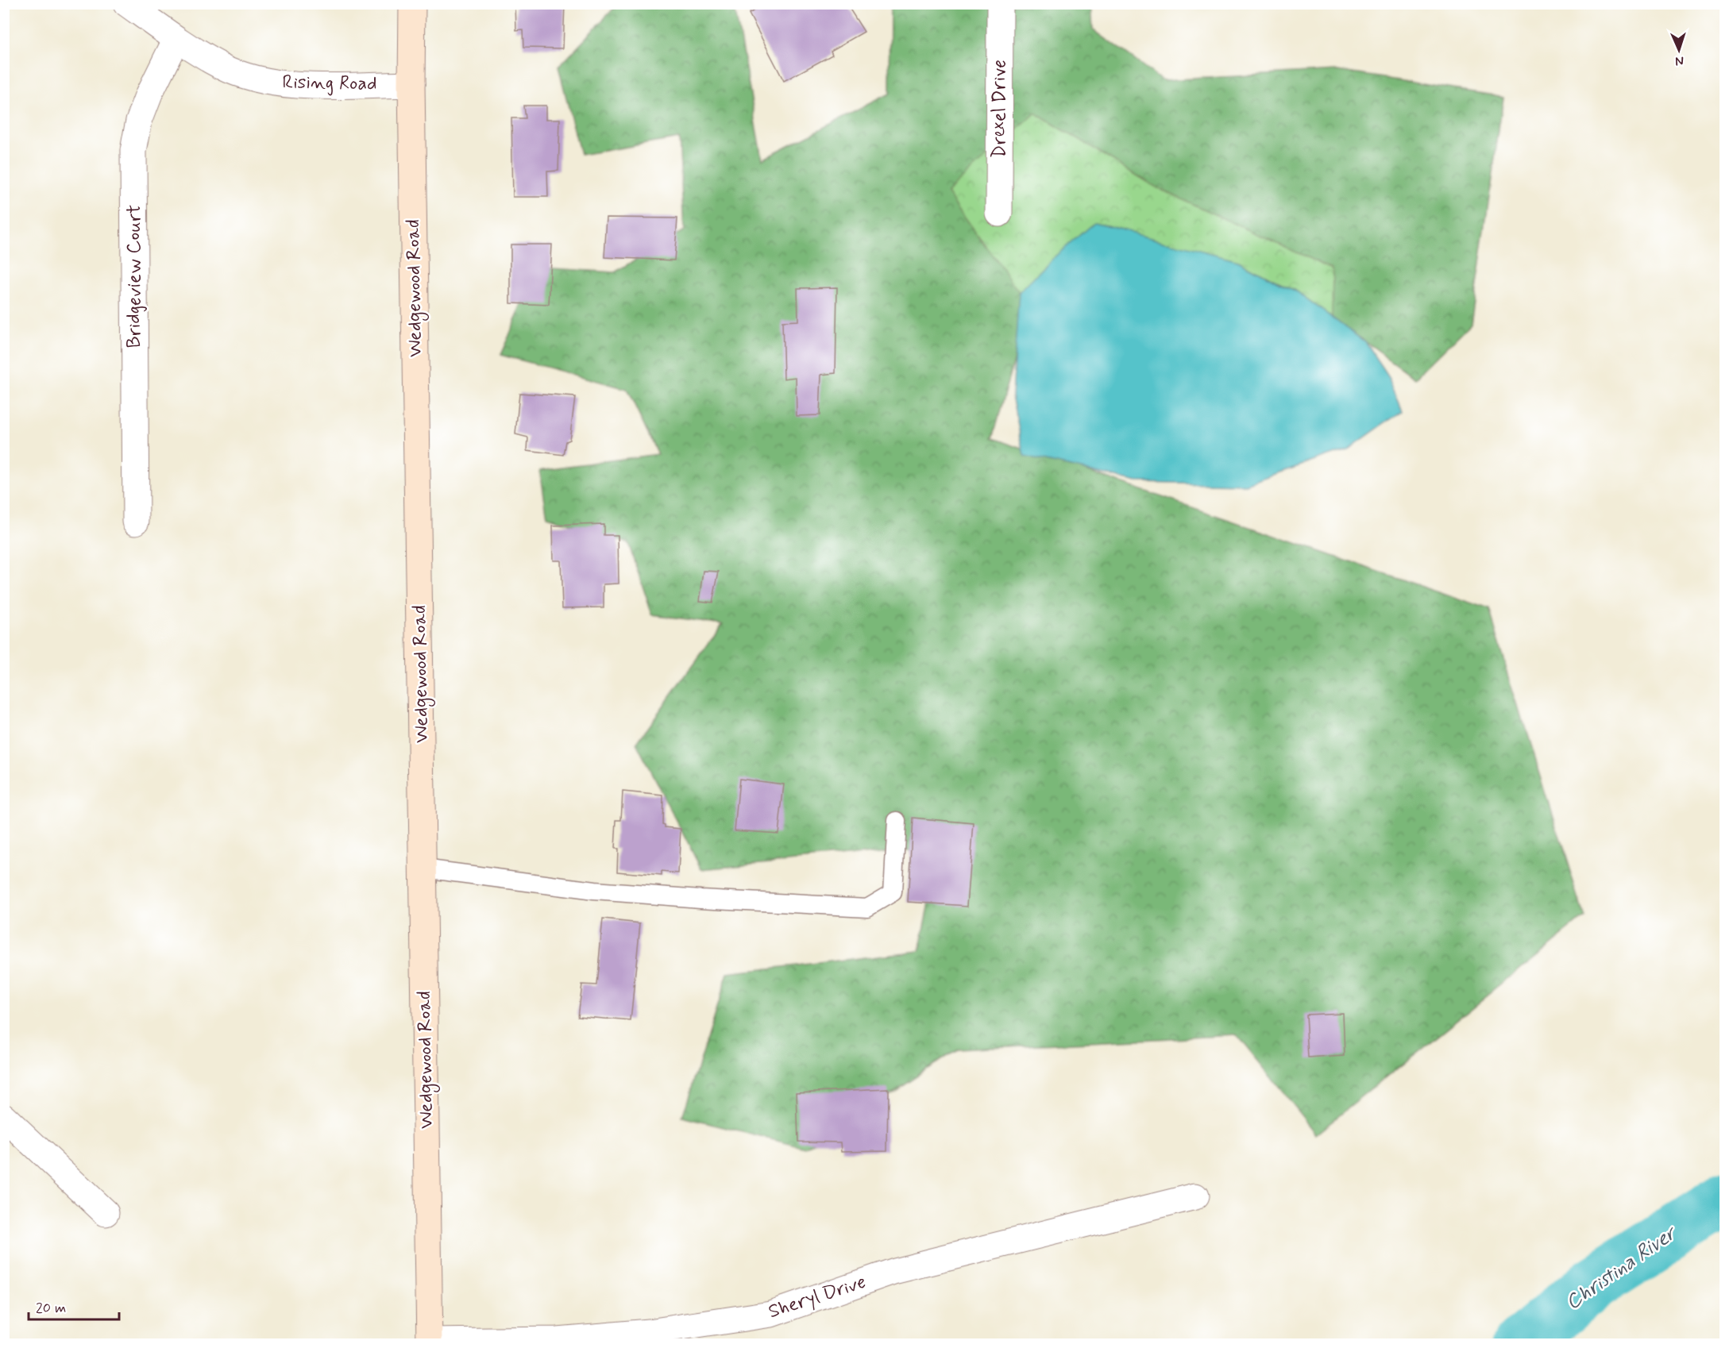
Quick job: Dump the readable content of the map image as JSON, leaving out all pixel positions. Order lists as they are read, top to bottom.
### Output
{
  "streets": {
    "street": [
      "Rising Road",
      "Drexel Drive",
      "Bridgeview Court",
      "Wedgewood Road",
      "Sheryl Drive"
    ]
  },
  "crossings": [
    ["Rising Road", "Bridgeview Court"],
    ["Rising Road", "Wedgewood Road"],
    ["Wedgewood Road", "Sheryl Drive"]
  ],
  "water": ["Christina River"],
  "scale_bar": "20 m",
  "north": "bottom"
}
